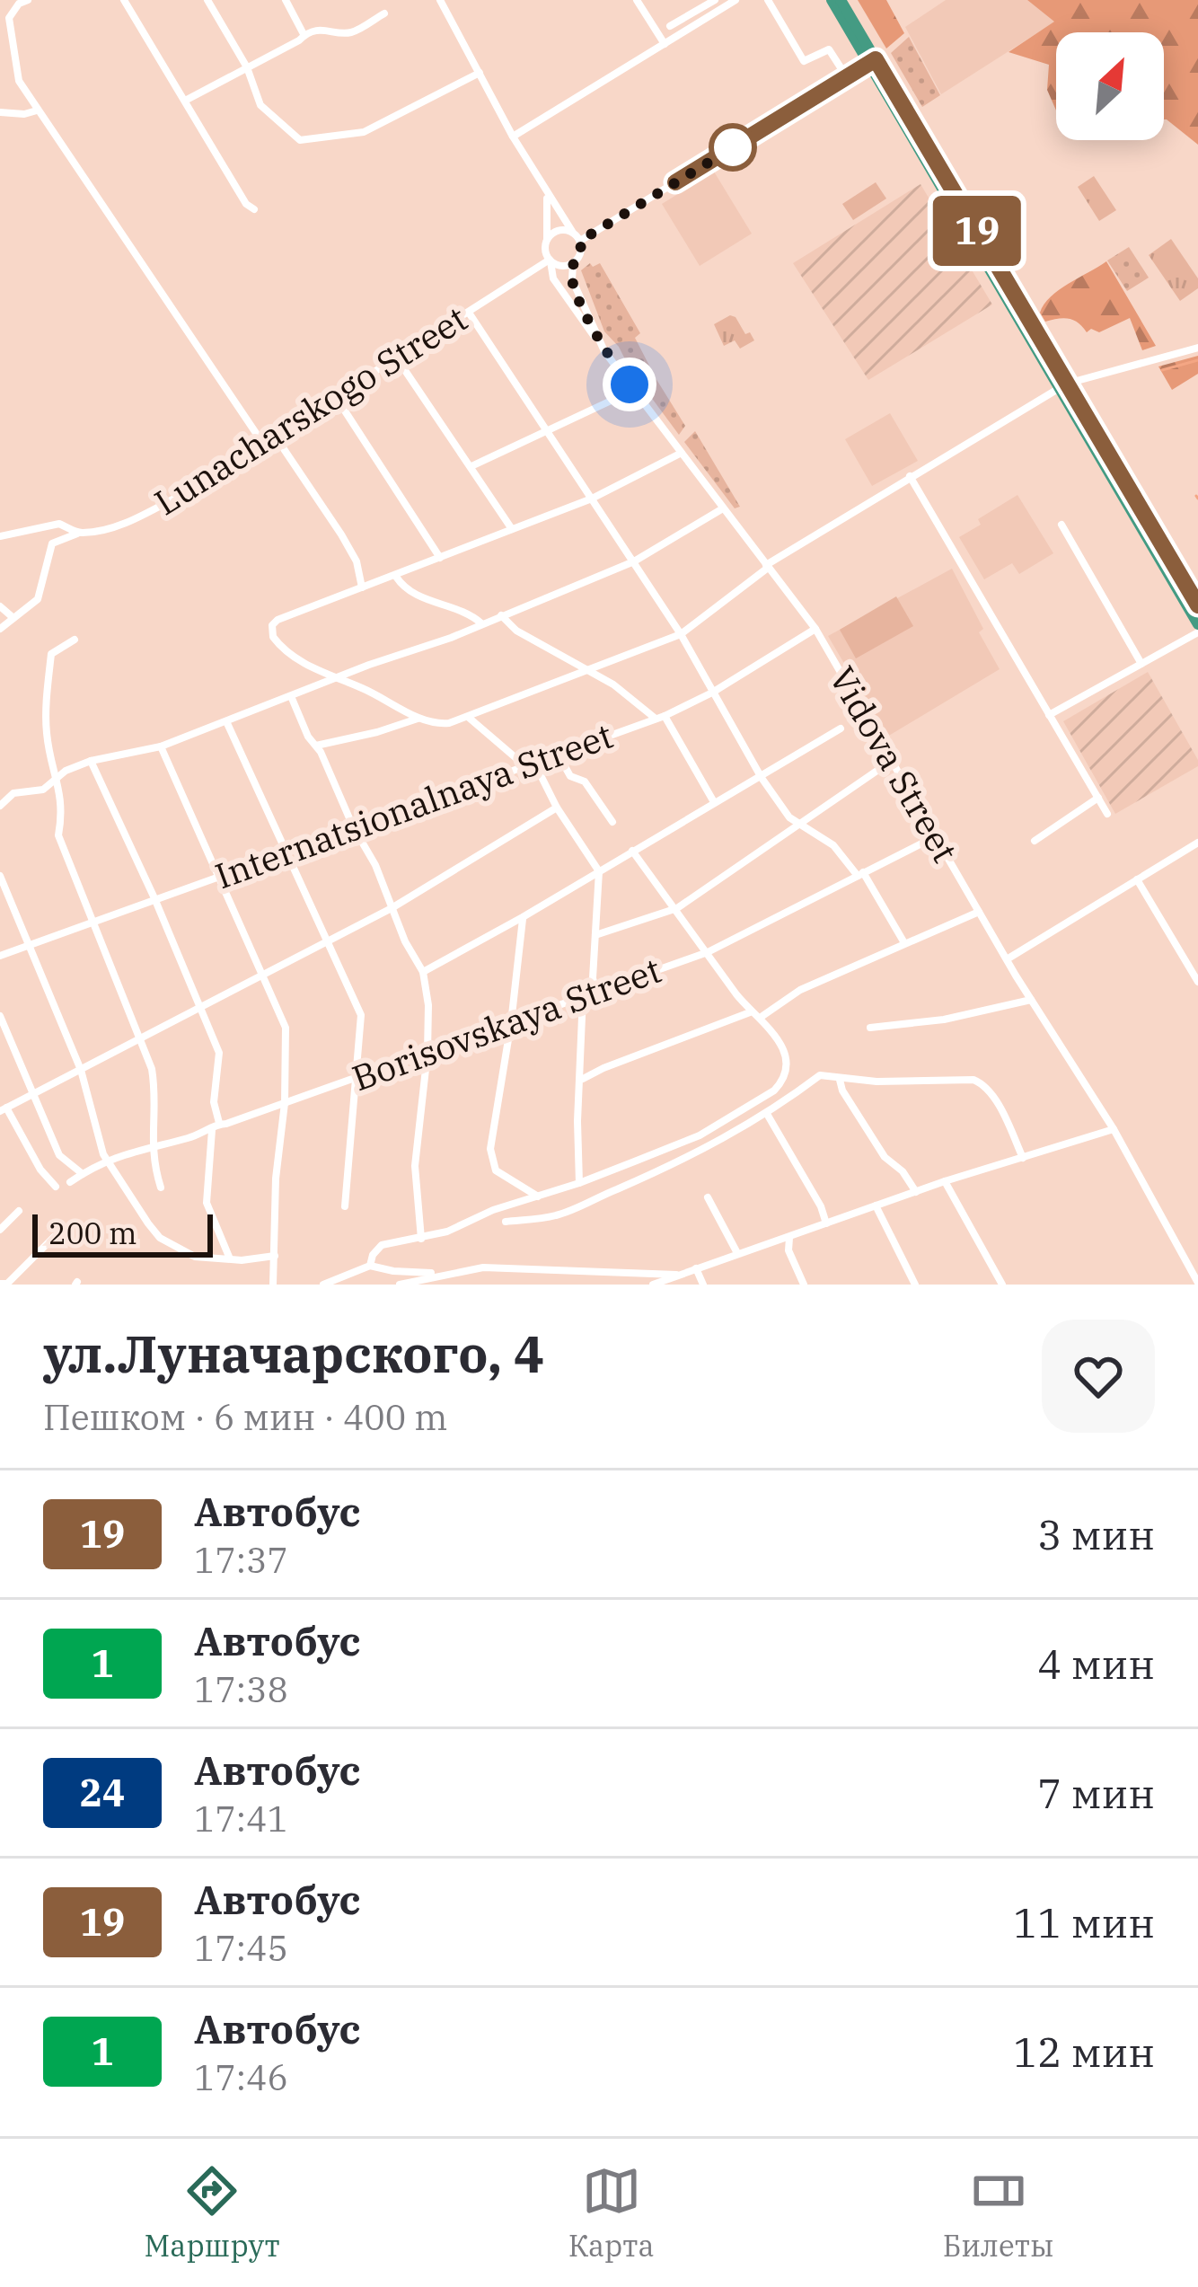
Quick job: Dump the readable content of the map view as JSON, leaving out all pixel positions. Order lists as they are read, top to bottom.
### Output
{
  "streets": {
    "street": [
      "Lunacharskogo Street",
      "Vidova Street",
      "Internatsionalnaya Street",
      "Borisovskaya Street"
    ]
  },
  "crossings": [
    ["Lunacharskogo Street", "Vidova Street"],
    ["Vidova Street", "Internatsionalnaya Street"],
    ["Vidova Street", "Borisovskaya Street"]
  ],
  "lines": ["bus line 19"],
  "scale_bar": "200 m",
  "north": "top right",
  "page": {
    "on_map": "19",
    "scale": "200 m",
    "heading": ["ул.Луначарского, 4", "Пешком · 6 мин · 400 m"],
    "list": [
      {
        "mark": "19",
        "name": "Автобус",
        "note": "17:37",
        "value": "3 мин"
      },
      {
        "mark": "1",
        "name": "Автобус",
        "note": "17:38",
        "value": "4 мин"
      },
      {
        "mark": "24",
        "name": "Автобус",
        "note": "17:41",
        "value": "7 мин"
      },
      {
        "mark": "19",
        "name": "Автобус",
        "note": "17:45",
        "value": "11 мин"
      },
      {
        "mark": "1",
        "name": "Автобус",
        "note": "17:46",
        "value": "12 мин"
      }
    ],
    "tabs": ["Маршрут", "Карта", "Билеты"]
  }
}
